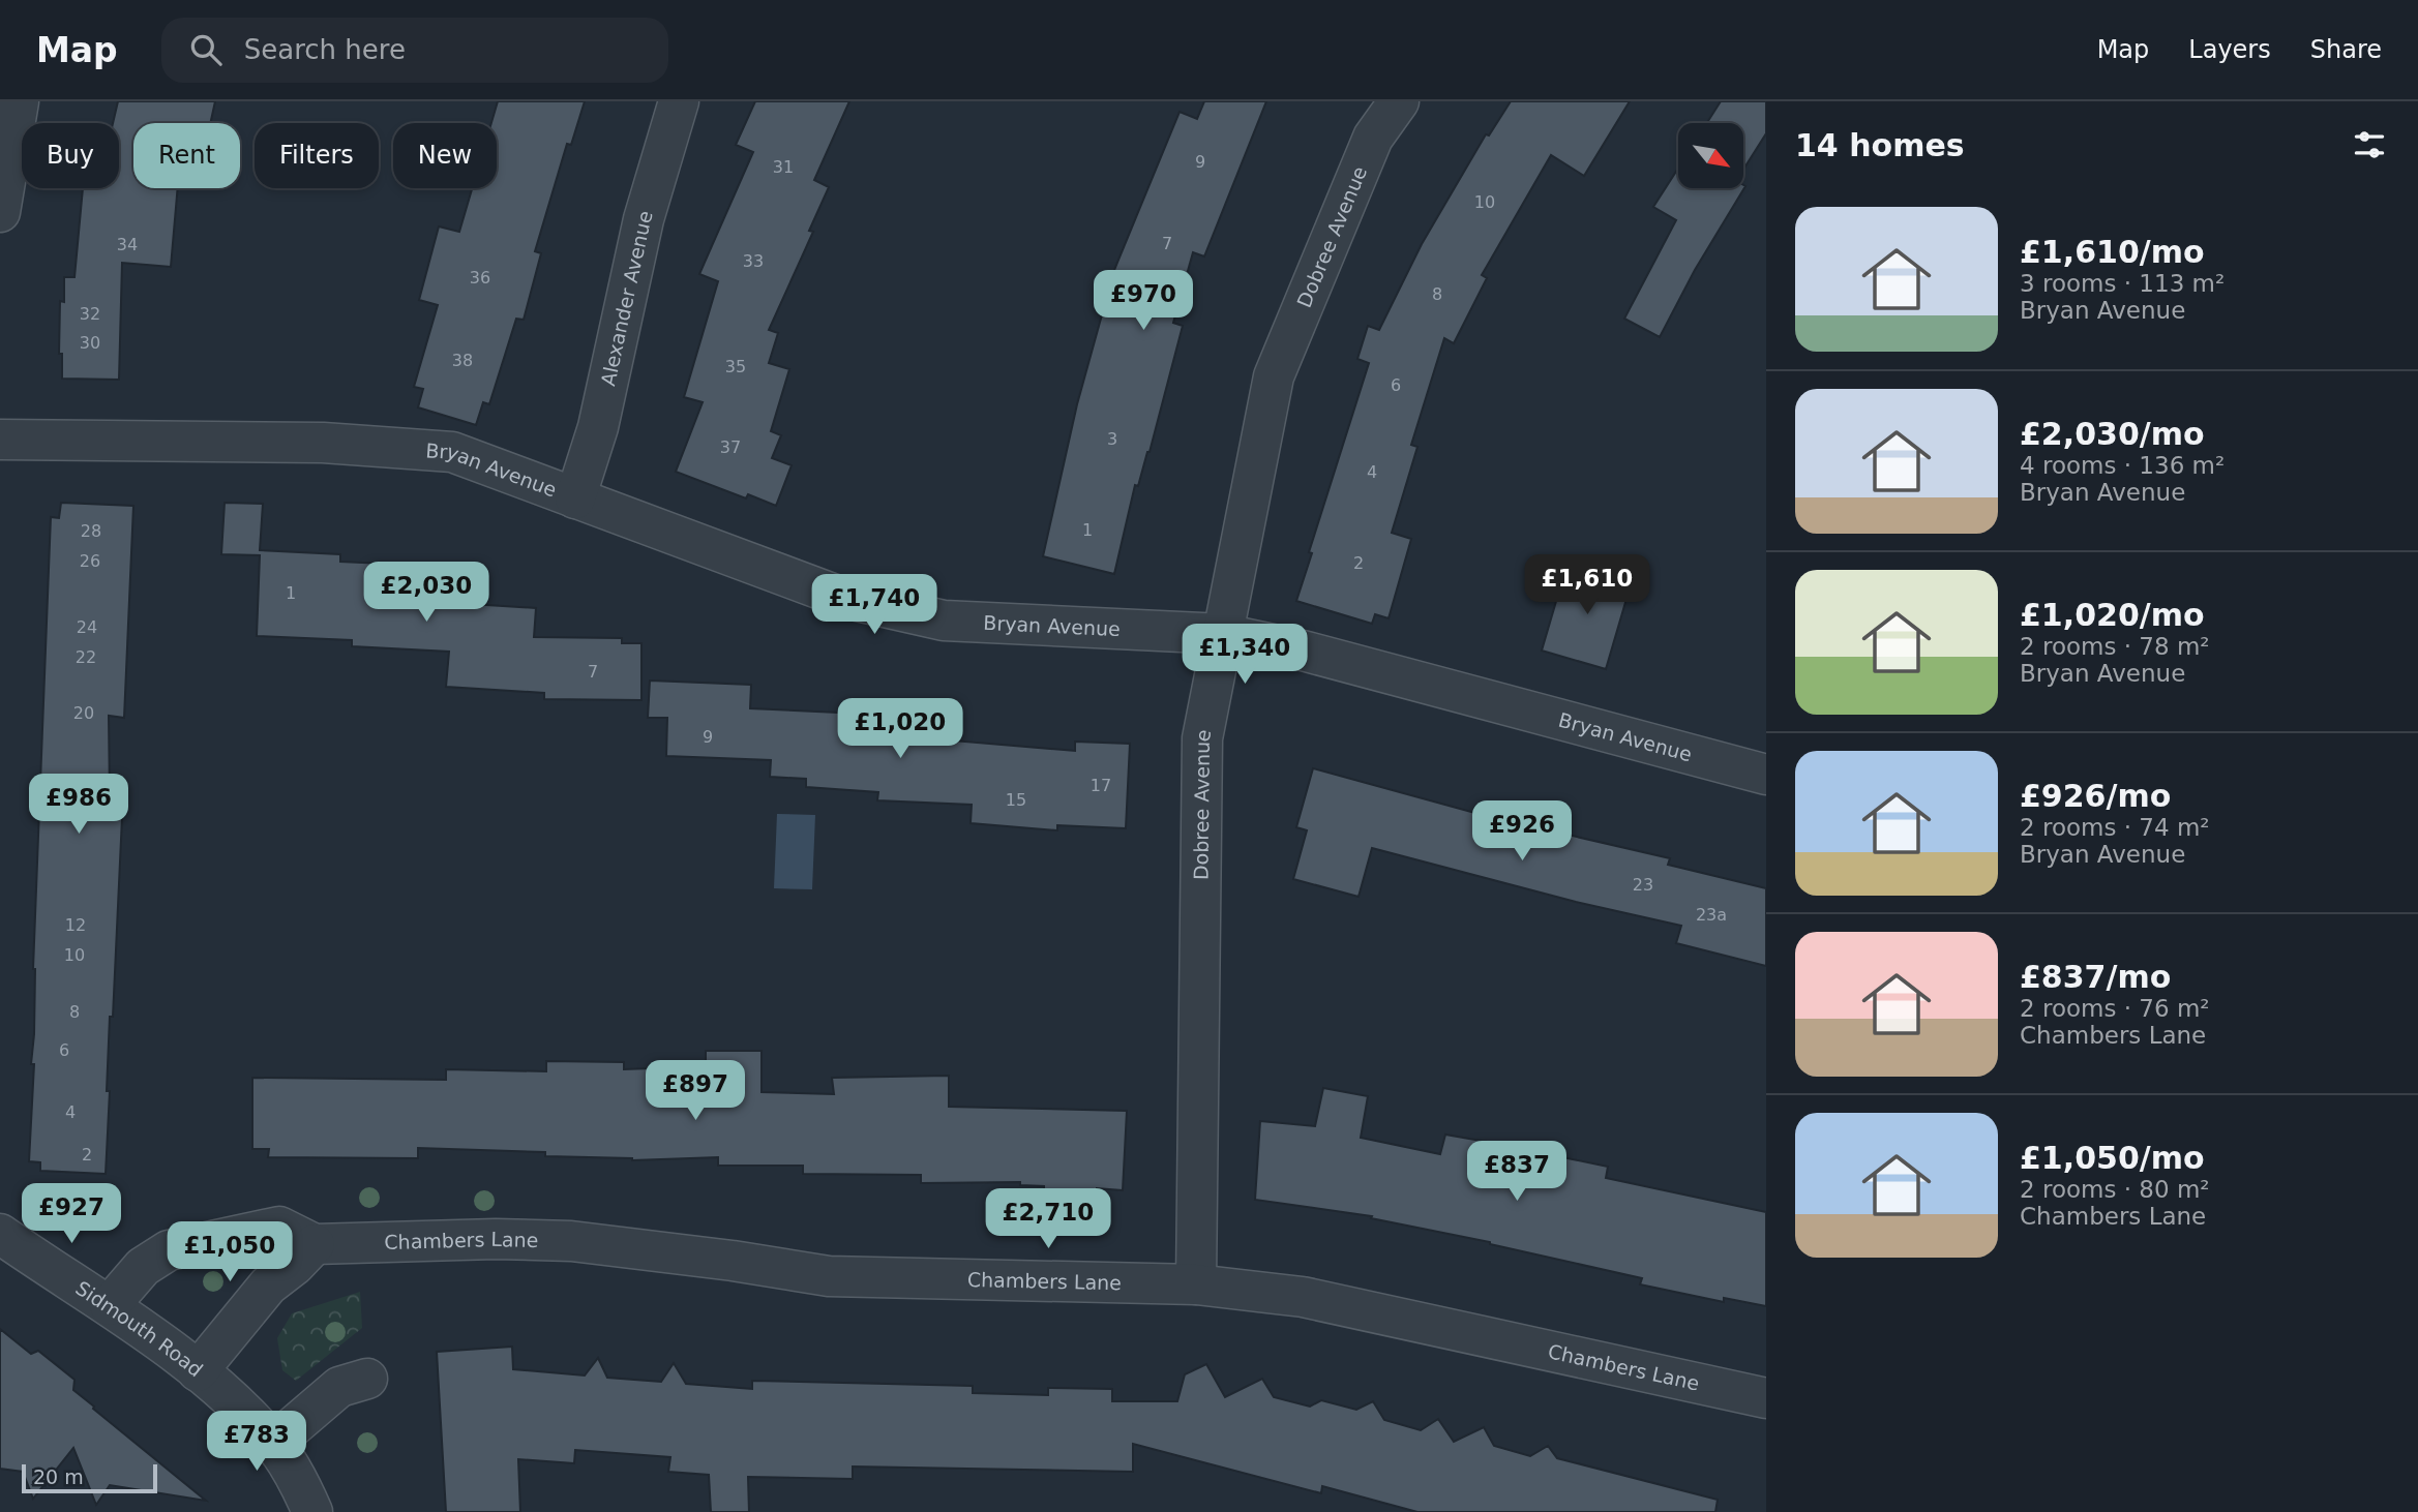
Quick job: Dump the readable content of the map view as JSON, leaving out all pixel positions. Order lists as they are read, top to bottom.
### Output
{
  "streets": {
    "street": [
      "Dobree Avenue",
      "Alexander Avenue",
      "Bryan Avenue",
      "Chambers Lane",
      "Sidmouth Road"
    ]
  },
  "crossings": [
    ["Dobree Avenue", "Bryan Avenue"],
    ["Dobree Avenue", "Chambers Lane"],
    ["Alexander Avenue", "Bryan Avenue"],
    ["Chambers Lane", "Sidmouth Road"]
  ],
  "house_numbers": [
    "9",
    "31",
    "10",
    "7",
    "34",
    "33",
    "36",
    "8",
    "32",
    "30",
    "38",
    "35",
    "6",
    "3",
    "37",
    "4",
    "1",
    "28",
    "26",
    "2",
    "1",
    "24",
    "22",
    "7",
    "20",
    "9",
    "17",
    "15",
    "23",
    "23a",
    "12",
    "10",
    "8",
    "6",
    "4",
    "2"
  ],
  "scale_bar": "20 m",
  "north": "bottom right",
  "page": {
    "header": "Map",
    "search": "Search here",
    "nav": ["Map", "Layers", "Share"],
    "heading": "14 homes",
    "chip": [
      "Buy",
      "Rent",
      "Filters",
      "New"
    ],
    "list": [
      {
        "name": "£1,610/mo",
        "note": "3 rooms · 113 m² · Bryan Avenue"
      },
      {
        "name": "£2,030/mo",
        "note": "4 rooms · 136 m² · Bryan Avenue"
      },
      {
        "name": "£1,020/mo",
        "note": "2 rooms · 78 m² · Bryan Avenue"
      },
      {
        "name": "£926/mo",
        "note": "2 rooms · 74 m² · Bryan Avenue"
      },
      {
        "name": "£837/mo",
        "note": "2 rooms · 76 m² · Chambers Lane"
      },
      {
        "name": "£1,050/mo",
        "note": "2 rooms · 80 m² · Chambers Lane"
      }
    ],
    "price": [
      "£970",
      "£1,610",
      "£2,030",
      "£1,740",
      "£1,340",
      "£1,020",
      "£986",
      "£926",
      "£897",
      "£837",
      "£927",
      "£2,710",
      "£1,050",
      "£783"
    ],
    "scale": "20 m"
  }
}
